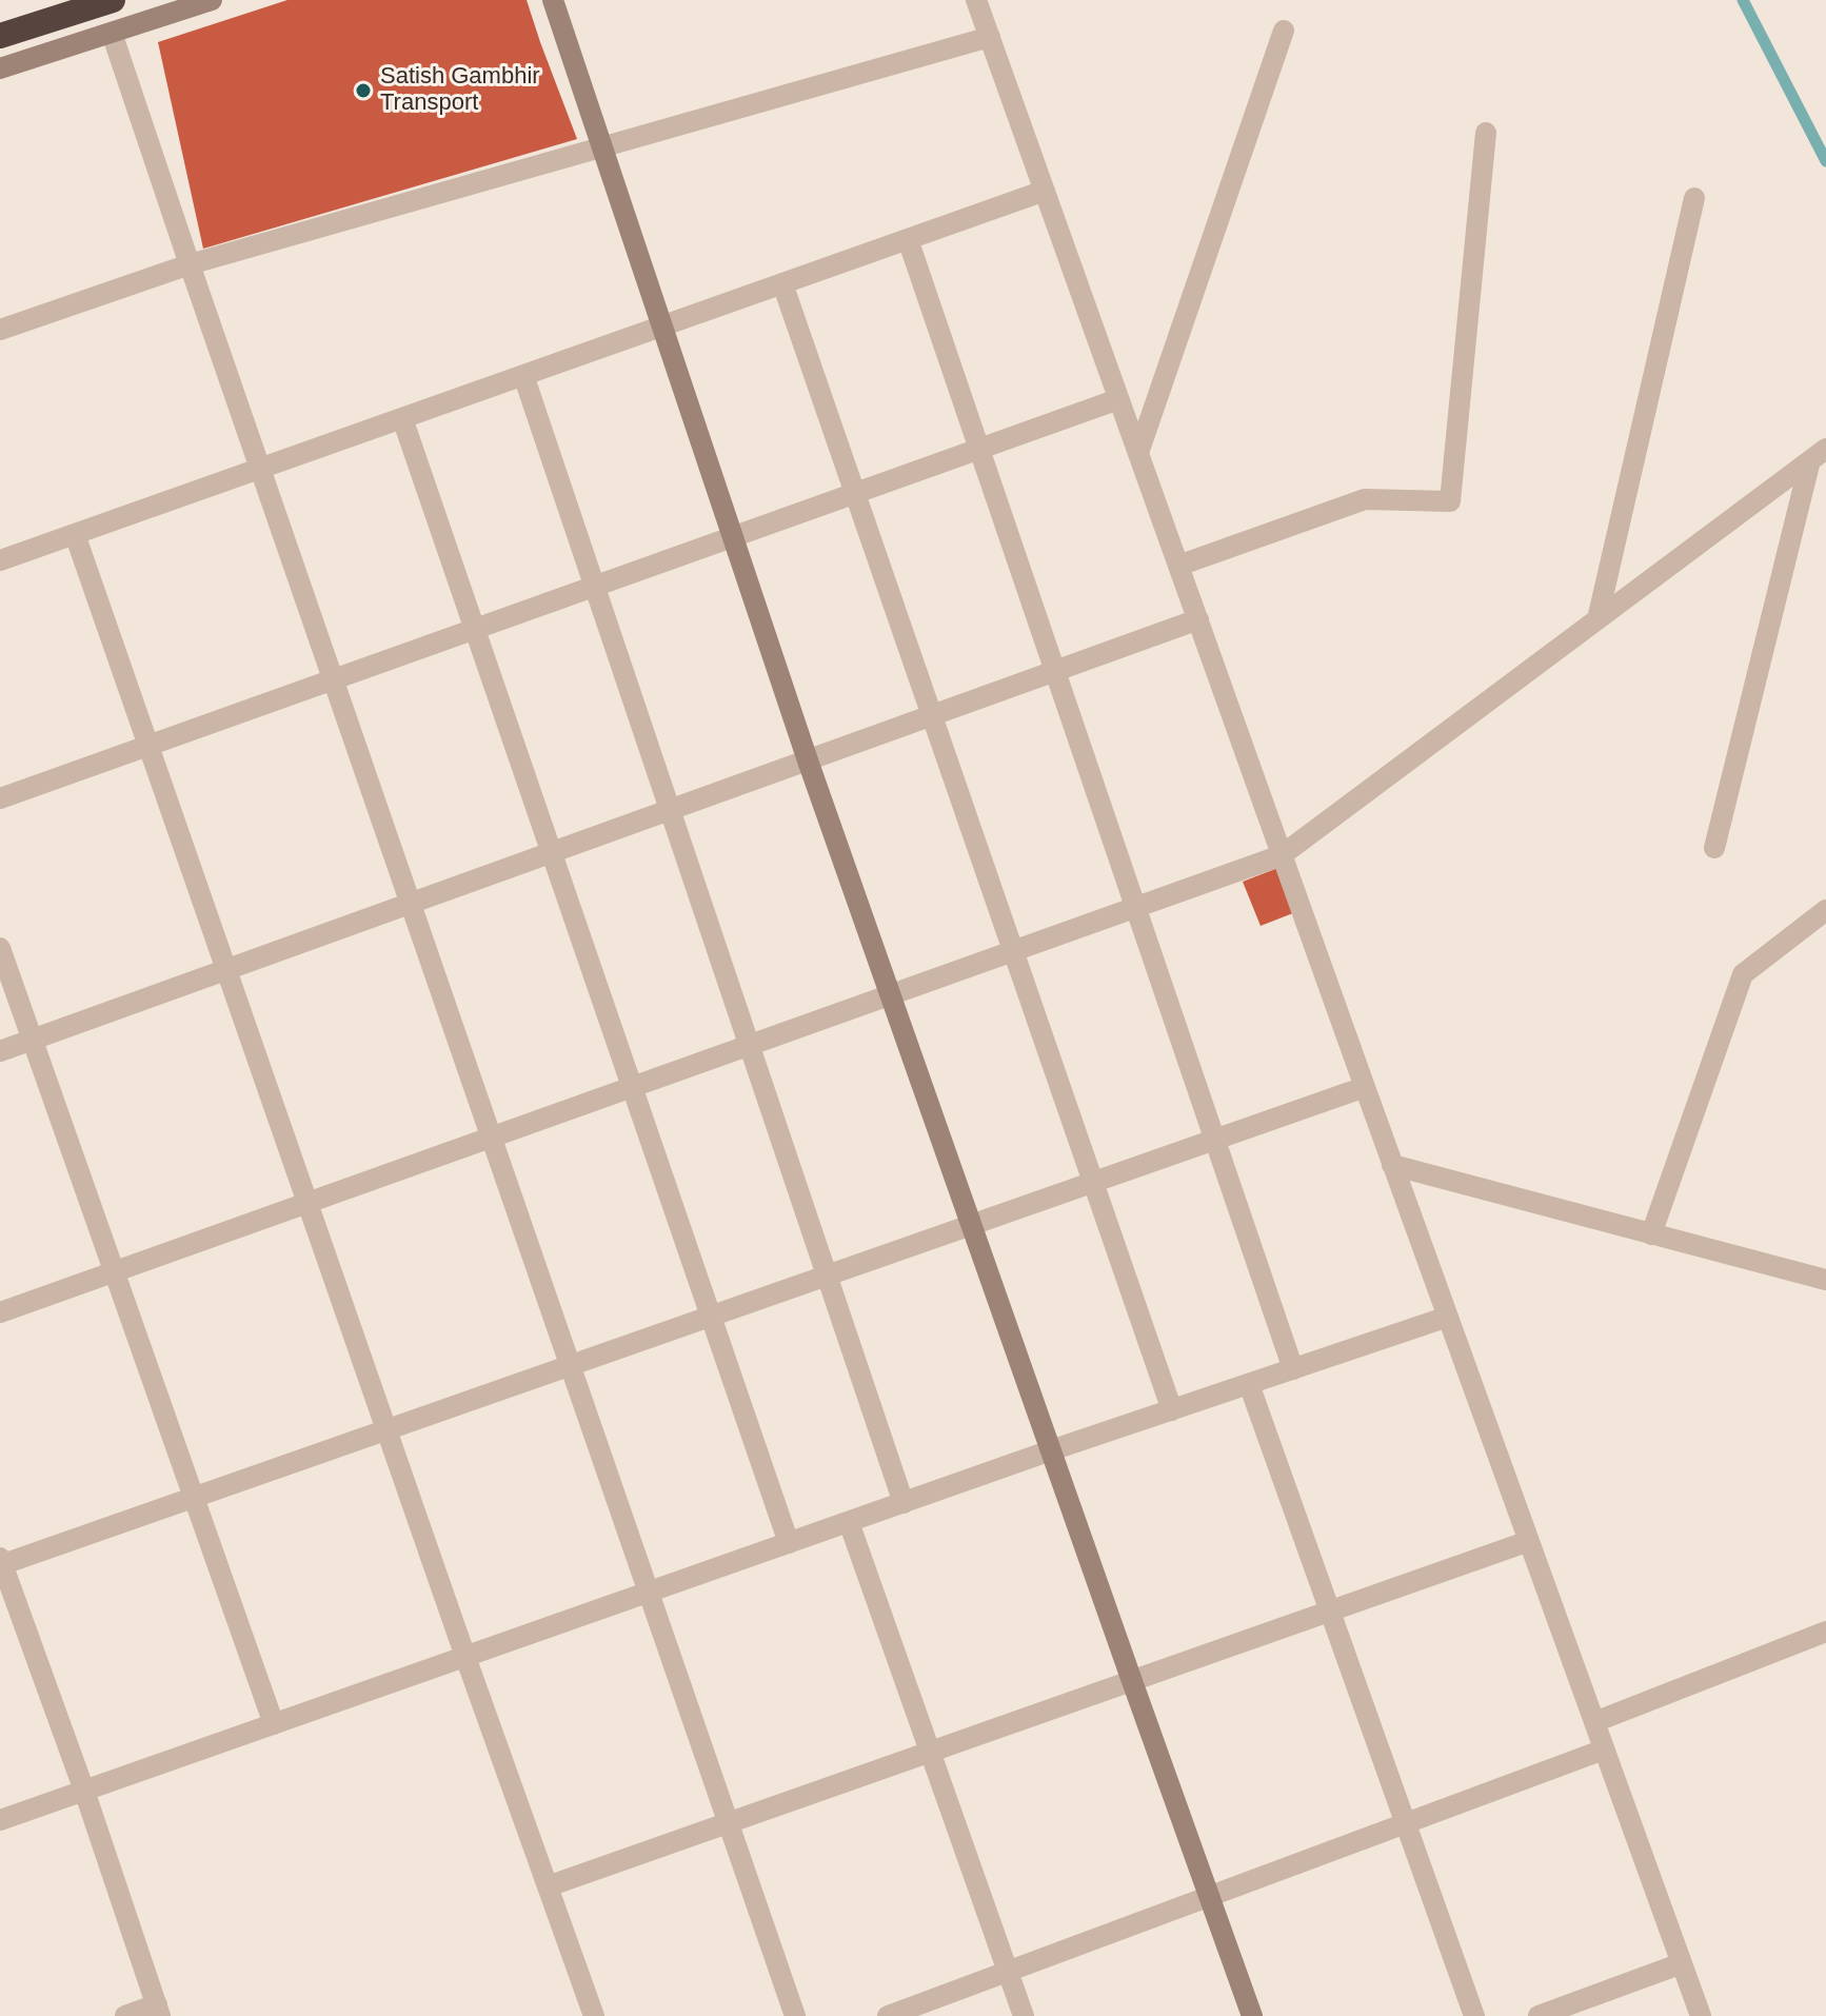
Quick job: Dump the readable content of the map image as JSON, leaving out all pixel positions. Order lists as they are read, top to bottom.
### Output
{
  "places": ["Satish Gambhir Transport"]
}
